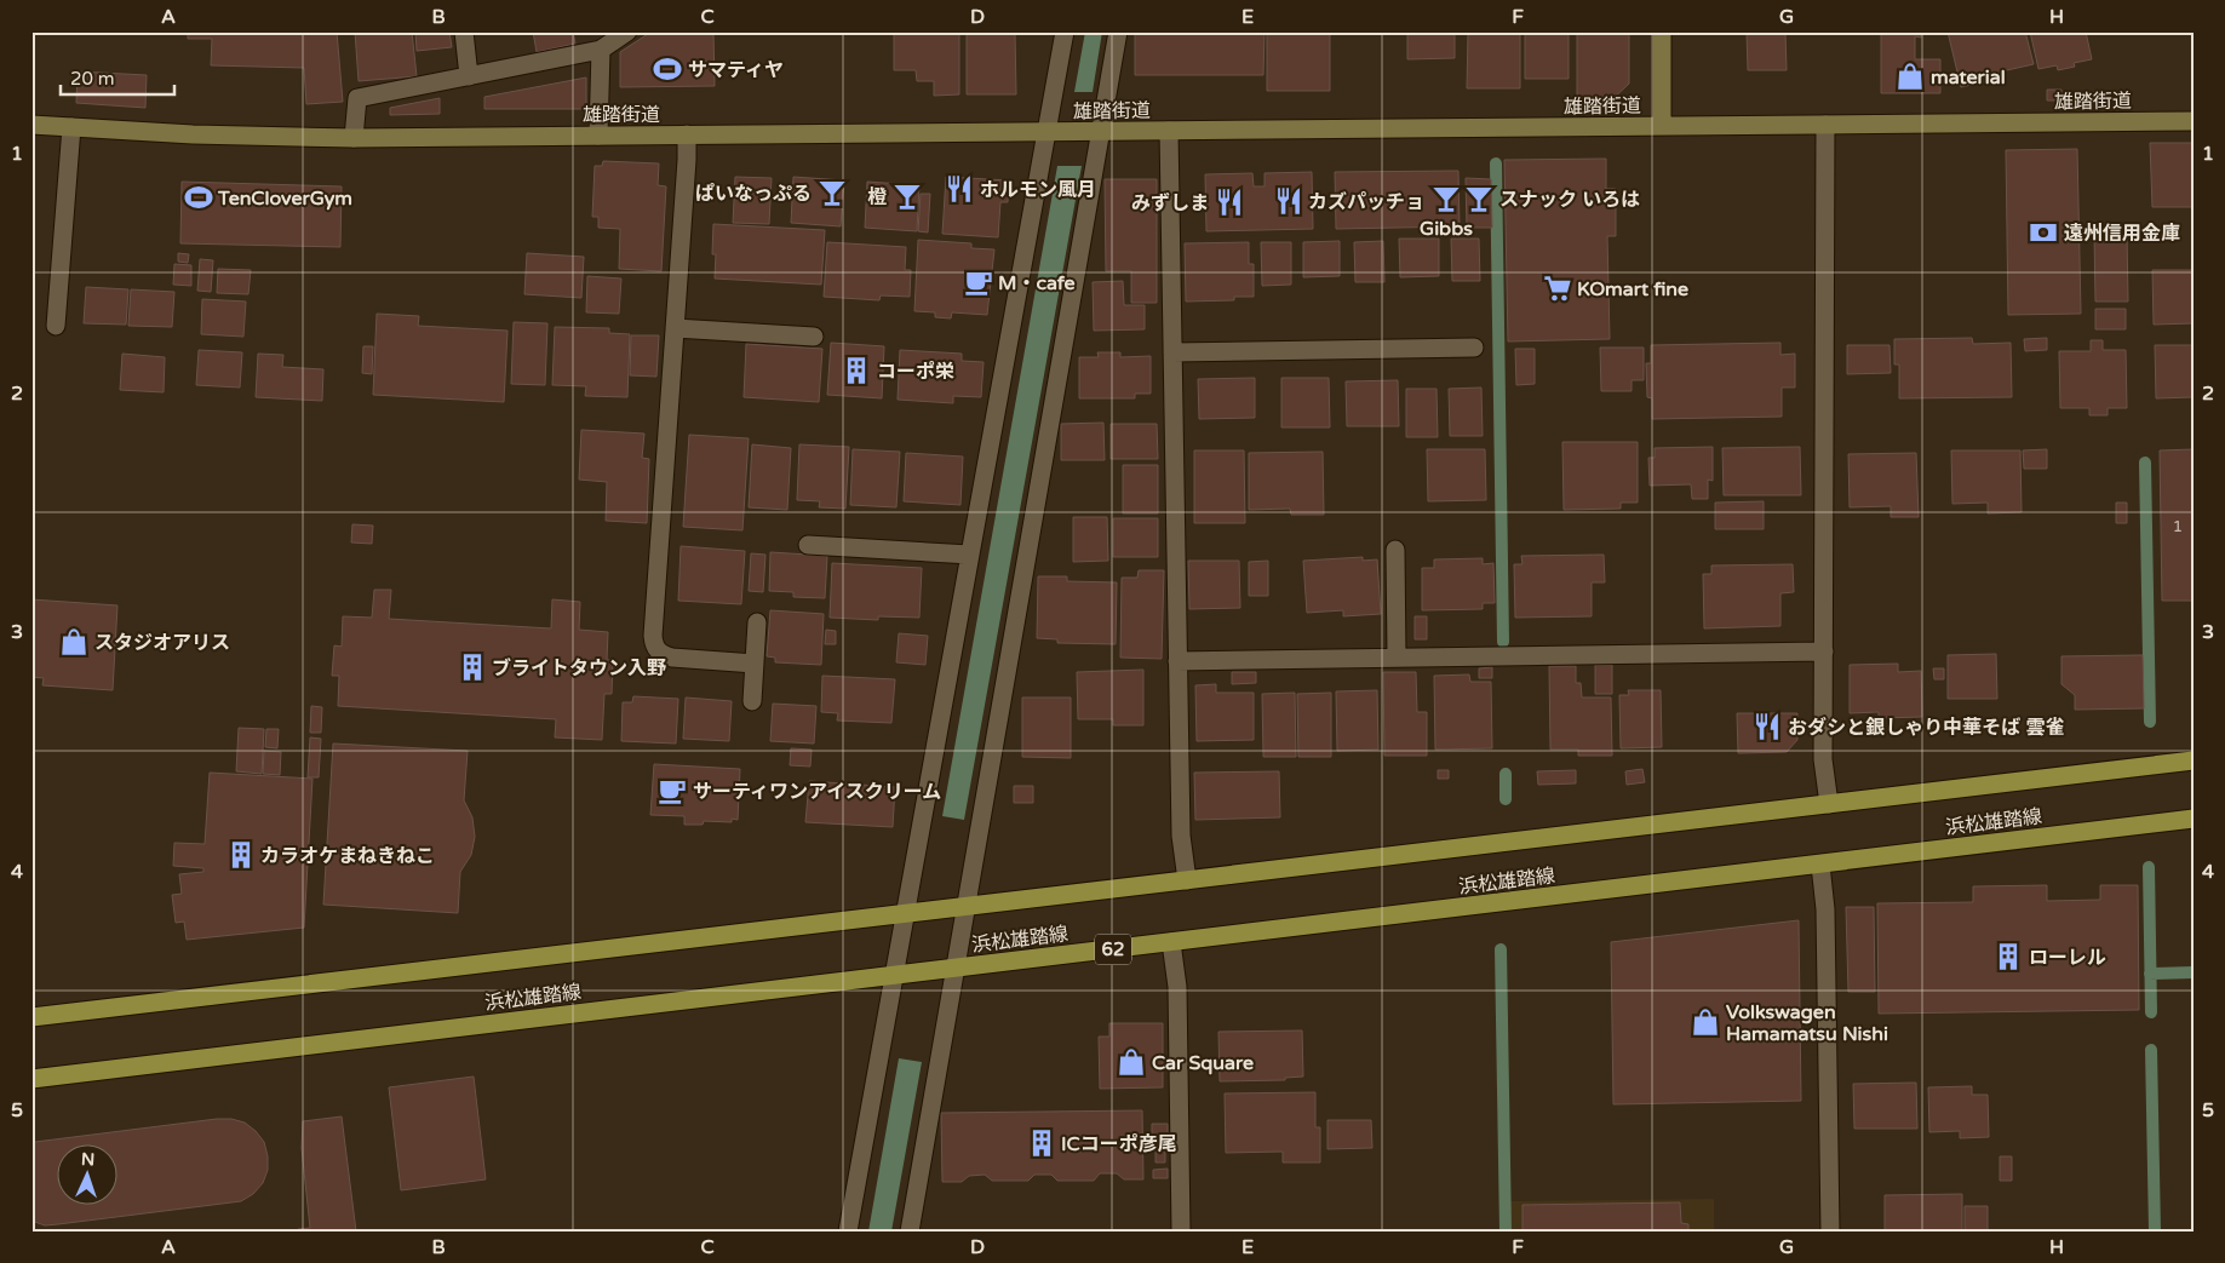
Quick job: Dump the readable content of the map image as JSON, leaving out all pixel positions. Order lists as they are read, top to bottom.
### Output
{
  "streets": {
    "main road": ["浜松雄踏線", "62"],
    "street": ["雄踏街道"]
  },
  "places": {
    "sports": ["サマティヤ", "TenCloverGym"],
    "shop": [
      "material",
      "スタジオアリス",
      "Volkswagen Hamamatsu Nishi",
      "Car Square"
    ],
    "restaurant": [
      "ホルモン風月",
      "カズパッチョ",
      "みずしま",
      "おダシと銀しゃり中華そば 雲雀"
    ],
    "bar": [
      "ぱいなっぷる",
      "橙",
      "Gibbs",
      "スナック いろは"
    ],
    "bank": ["遠州信用金庫"],
    "cafe": ["M・cafe", "サーティワンアイスクリーム"],
    "supermarket": ["KOmart fine"],
    "building": [
      "コーポ栄",
      "ブライトタウン入野",
      "カラオケまねきねこ",
      "ローレル",
      "ICコーポ彦尾"
    ]
  },
  "house_numbers": ["1"],
  "scale_bar": "20 m",
  "north": "top",
  "grid": {
    "columns": [
      "A",
      "B",
      "C",
      "D",
      "E",
      "F",
      "G",
      "H"
    ],
    "rows": [
      "1",
      "2",
      "3",
      "4",
      "5"
    ]
  }
}
